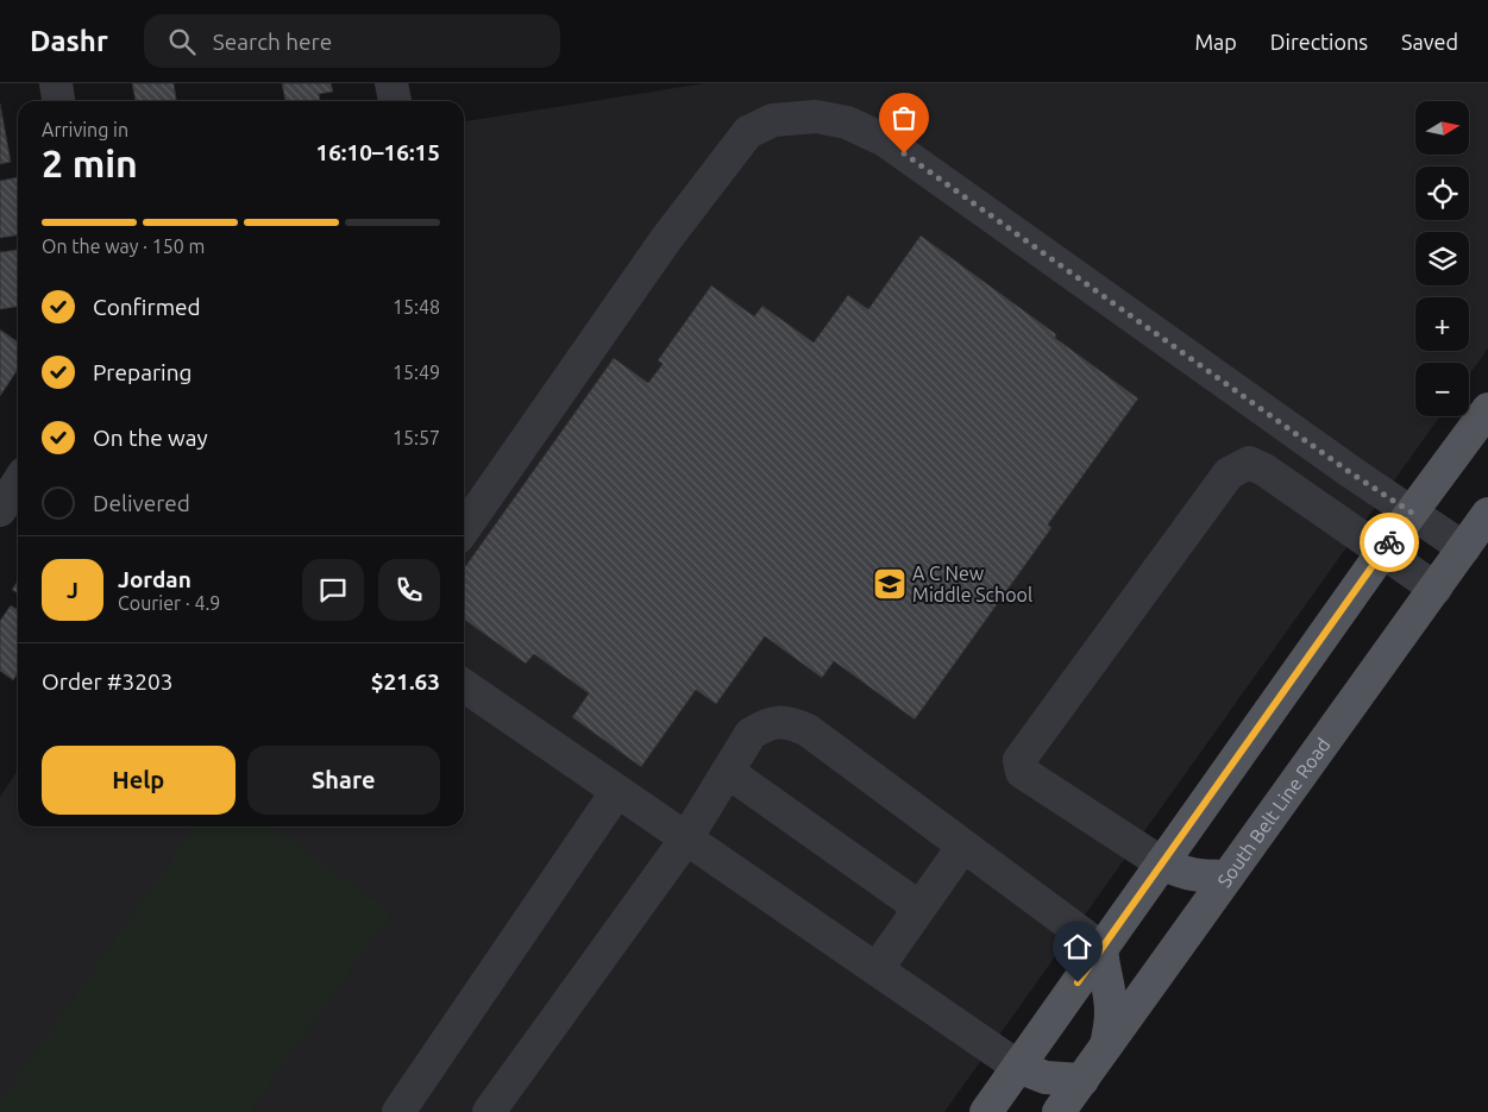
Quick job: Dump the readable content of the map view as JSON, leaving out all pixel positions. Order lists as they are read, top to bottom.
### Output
{
  "streets": {
    "main road": ["South Belt Line Road"]
  },
  "places": {
    "school or university": ["A C New Middle School"]
  },
  "north": "right",
  "page": {
    "header": "Dashr",
    "search": "Search here",
    "nav": ["Map", "Directions", "Saved"],
    "map_buttons": ["+", "−"],
    "heading": ["2 min", "Arriving in", "16:10–16:15"],
    "panel": [
      "Jordan",
      "Courier · 4.9",
      "Order #3203",
      "$21.63"
    ],
    "bar": "On the way · 150 m",
    "list": [
      ["Confirmed", "15:48"],
      ["Preparing", "15:49"],
      ["On the way", "15:57"],
      "Delivered"
    ],
    "round": "J",
    "buttons": ["Help", "Share"]
  }
}
